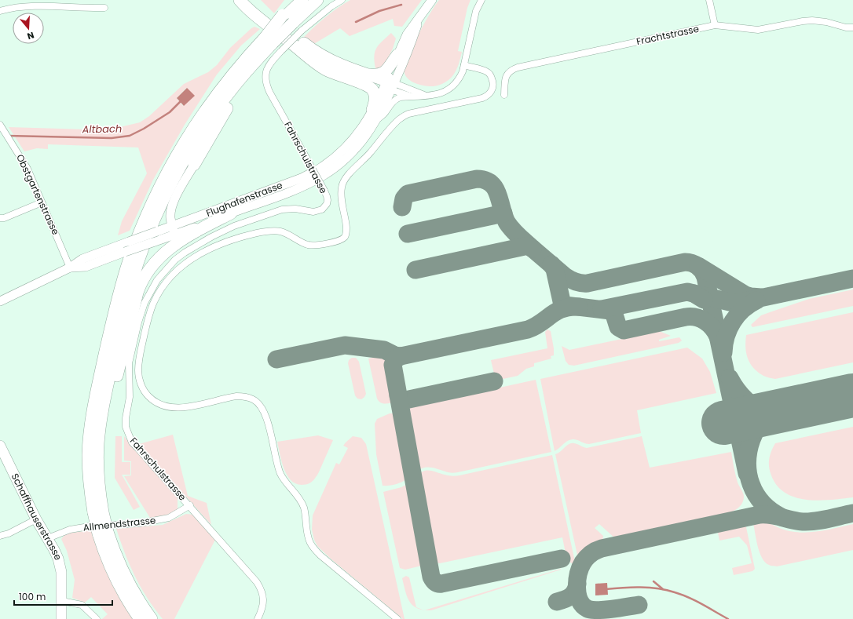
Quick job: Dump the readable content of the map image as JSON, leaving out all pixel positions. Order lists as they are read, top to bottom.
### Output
{
  "streets": {
    "main road": ["Flughafenstrasse", "Schaffhauserstrasse"],
    "street": [
      "Frachtstrasse",
      "Fahrschulstrasse",
      "Obstgartenstrasse",
      "Allmendstrasse"
    ]
  },
  "crossings": [
    ["Fahrschulstrasse", "Allmendstrasse"],
    ["Obstgartenstrasse", "Flughafenstrasse"],
    ["Schaffhauserstrasse", "Allmendstrasse"]
  ],
  "water": ["Altbach"],
  "scale_bar": "100 m",
  "north": "bottom"
}
